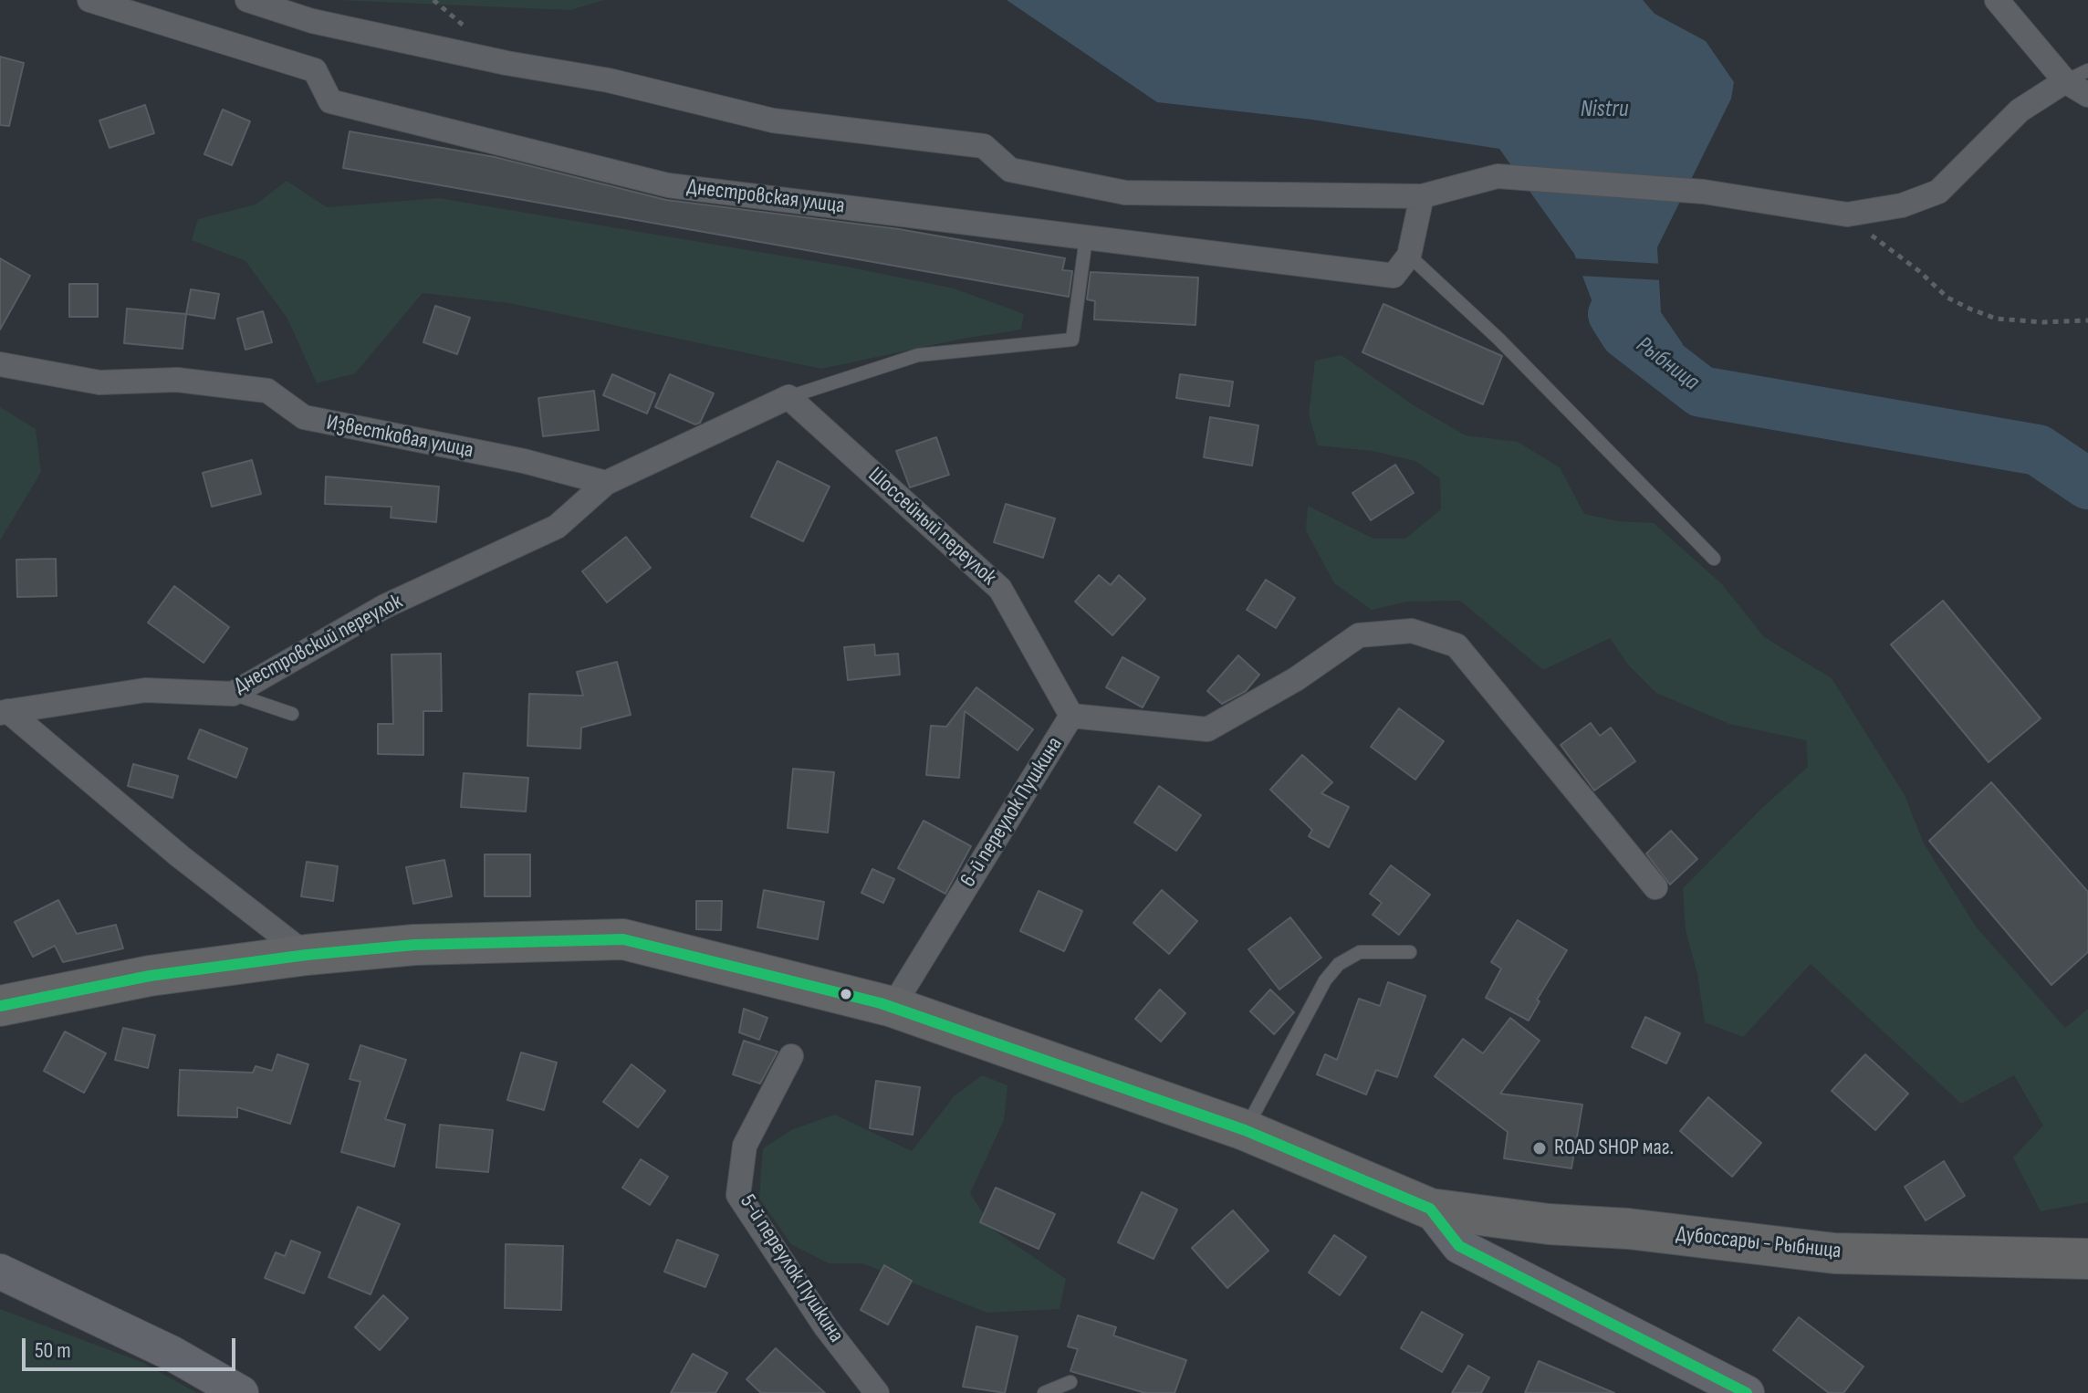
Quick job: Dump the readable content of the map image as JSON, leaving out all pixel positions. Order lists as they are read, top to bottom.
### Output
{
  "streets": {
    "highway": ["Дубоссары - Рыбница"],
    "street": [
      "Днестровская улица",
      "Известковая улица",
      "Шоссейный переулок",
      "Днестровский переулок",
      "6-й переулок Пушкина",
      "5-й переулок Пушкина"
    ]
  },
  "crossings": [
    ["Известковая улица", "Днестровский переулок"],
    ["Шоссейный переулок", "6-й переулок Пушкина"],
    ["6-й переулок Пушкина", "Дубоссары - Рыбница"]
  ],
  "water": ["Nistru", "Рыбница"],
  "places": ["ROAD SHOP маг."],
  "scale_bar": "50 m"
}
